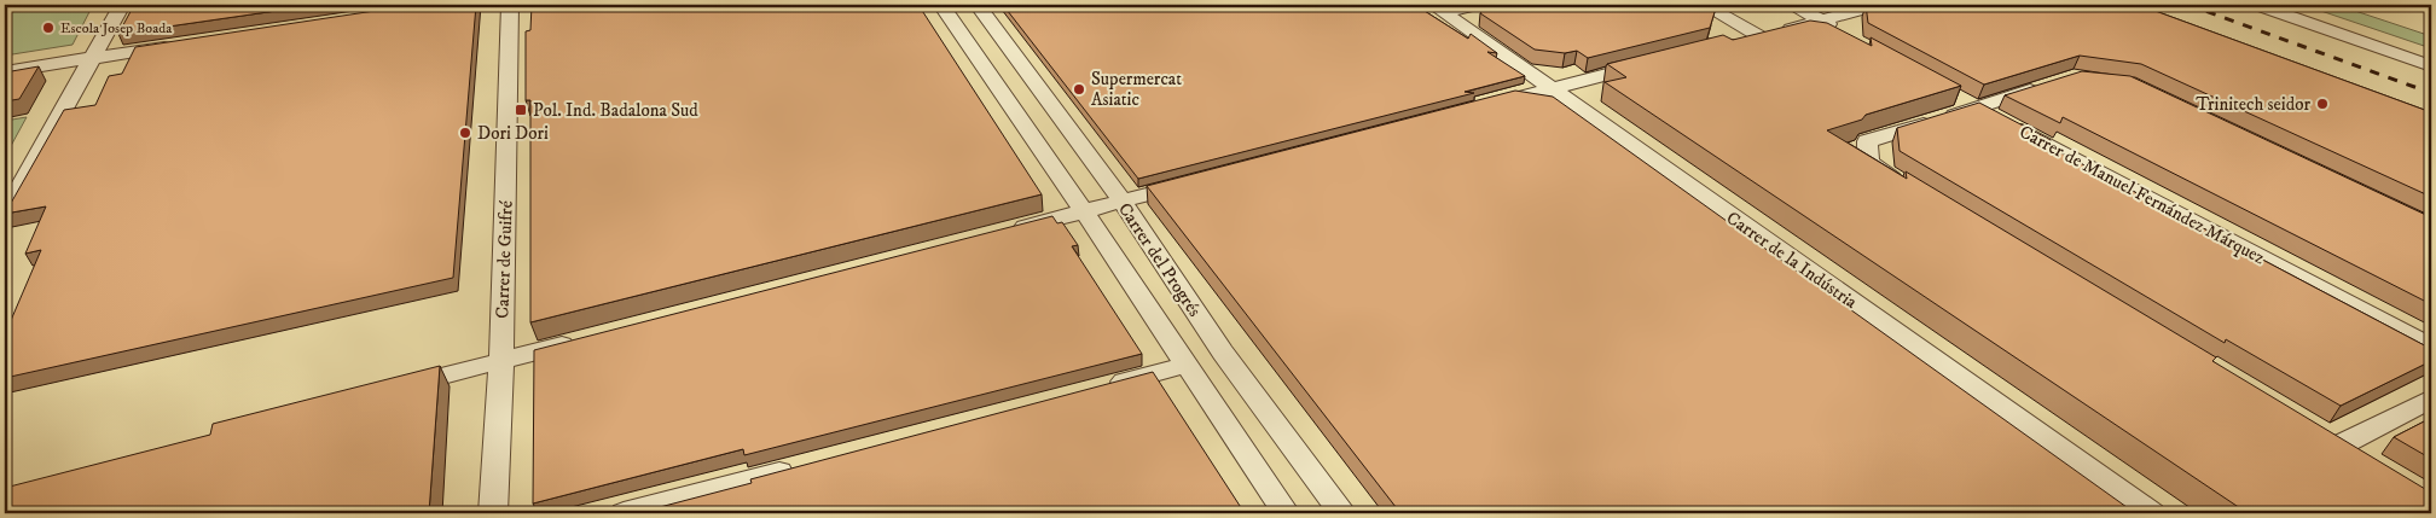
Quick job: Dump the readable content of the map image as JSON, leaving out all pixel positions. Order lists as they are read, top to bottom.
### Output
{
  "streets": {
    "street": [
      "Carrer de Manuel Fernández Márquez",
      "Carrer de Guifré",
      "Carrer del Progrés",
      "Carrer de la Indústria"
    ]
  },
  "places": {
    "other": [
      "Escola Josep Boada",
      "Supermercat Asiatic",
      "Trinitech seidor",
      "Dori Dori"
    ],
    "transit": ["Pol. Ind. Badalona Sud"]
  }
}
